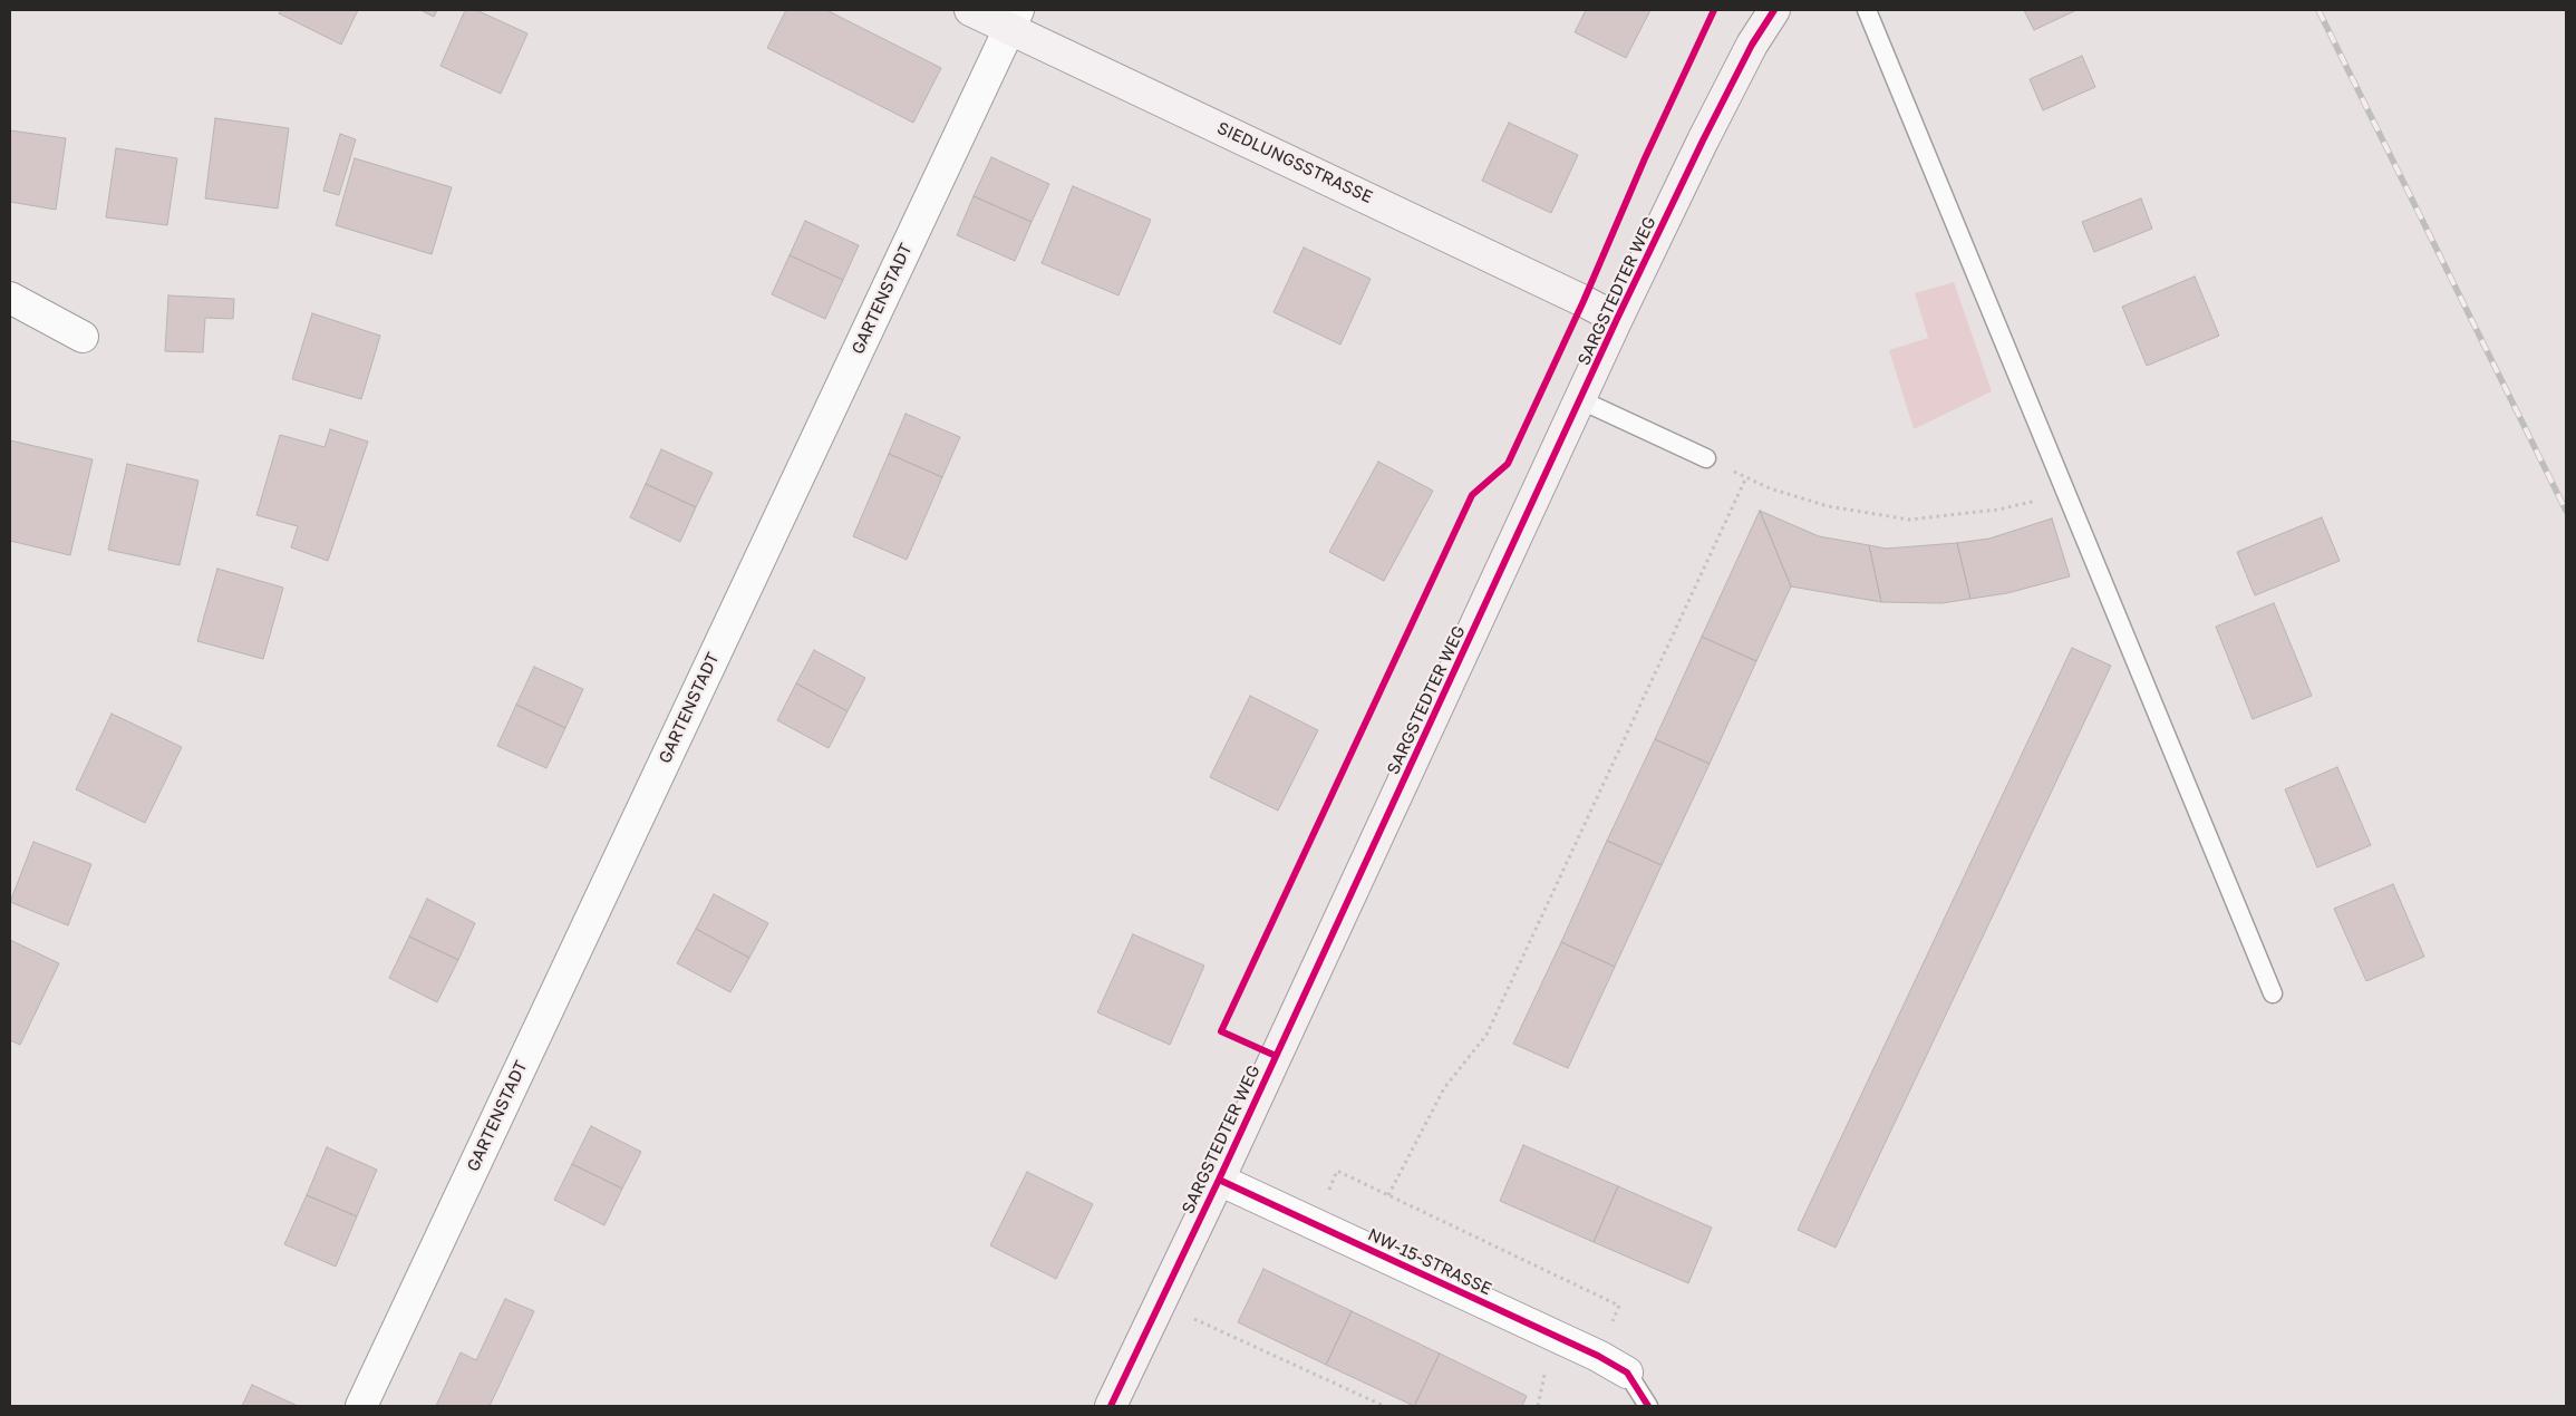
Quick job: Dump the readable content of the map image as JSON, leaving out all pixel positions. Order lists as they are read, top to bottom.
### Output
{
  "streets": {
    "street": [
      "SIEDLUNGSSTRASSE",
      "SARGSTEDTER WEG",
      "GARTENSTADT",
      "NW-15-STRASSE"
    ]
  },
  "crossings": [
    ["SIEDLUNGSSTRASSE", "SARGSTEDTER WEG"],
    ["SIEDLUNGSSTRASSE", "GARTENSTADT"],
    ["SARGSTEDTER WEG", "NW-15-STRASSE"]
  ]
}
